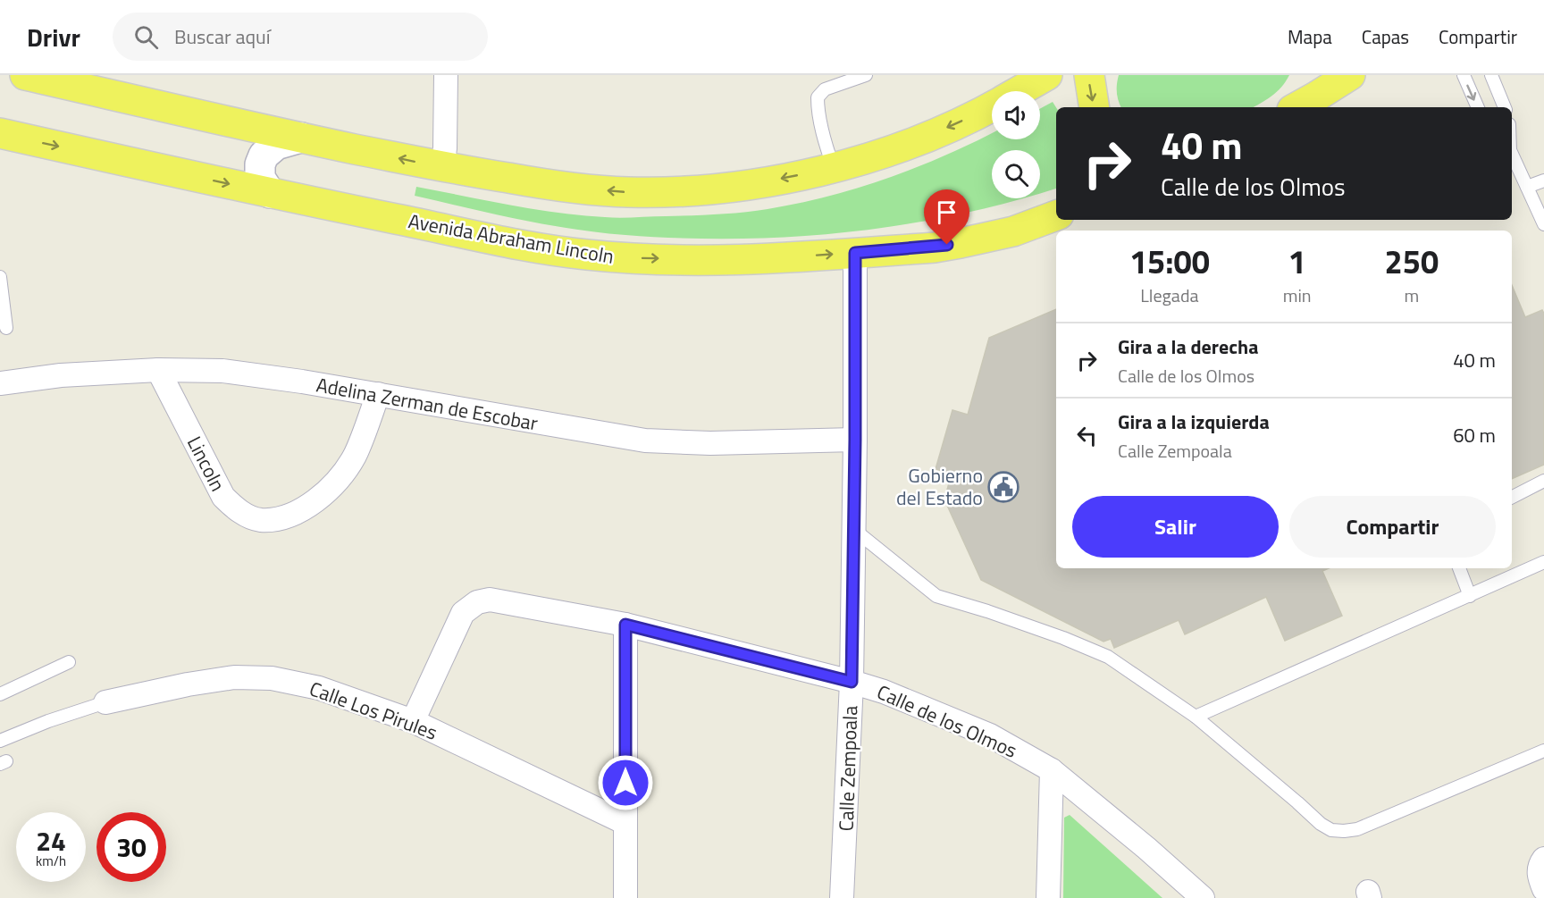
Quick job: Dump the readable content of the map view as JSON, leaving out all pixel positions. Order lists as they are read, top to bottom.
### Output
{
  "streets": {
    "main road": ["Avenida Abraham Lincoln"],
    "street": [
      "Adelina Zerman de Escobar",
      "Lincoln",
      "Calle Los Pirules",
      "Calle de los Olmos",
      "Calle Zempoala"
    ]
  },
  "crossings": [
    ["Avenida Abraham Lincoln", "Calle Zempoala"],
    ["Adelina Zerman de Escobar", "Lincoln"],
    ["Adelina Zerman de Escobar", "Calle Zempoala"],
    ["Calle Los Pirules", "Calle de los Olmos"],
    ["Calle de los Olmos", "Calle Zempoala"]
  ],
  "places": {
    "public building": ["Gobierno del Estado"]
  },
  "page": {
    "header": "Drivr",
    "search": "Buscar aquí",
    "nav": ["Mapa", "Capas", "Compartir"],
    "turn": ["40 m", "Calle de los Olmos"],
    "eta": [
      "15:00",
      "Llegada",
      "1",
      "min",
      "250",
      "m"
    ],
    "list": [
      {
        "name": "Gira a la derecha",
        "note": "Calle de los Olmos",
        "value": "40 m"
      },
      {
        "name": "Gira a la izquierda",
        "note": "Calle Zempoala",
        "value": "60 m"
      }
    ],
    "buttons": ["Salir", "Compartir"],
    "speed": "24 km/h",
    "limit": "30"
  }
}
